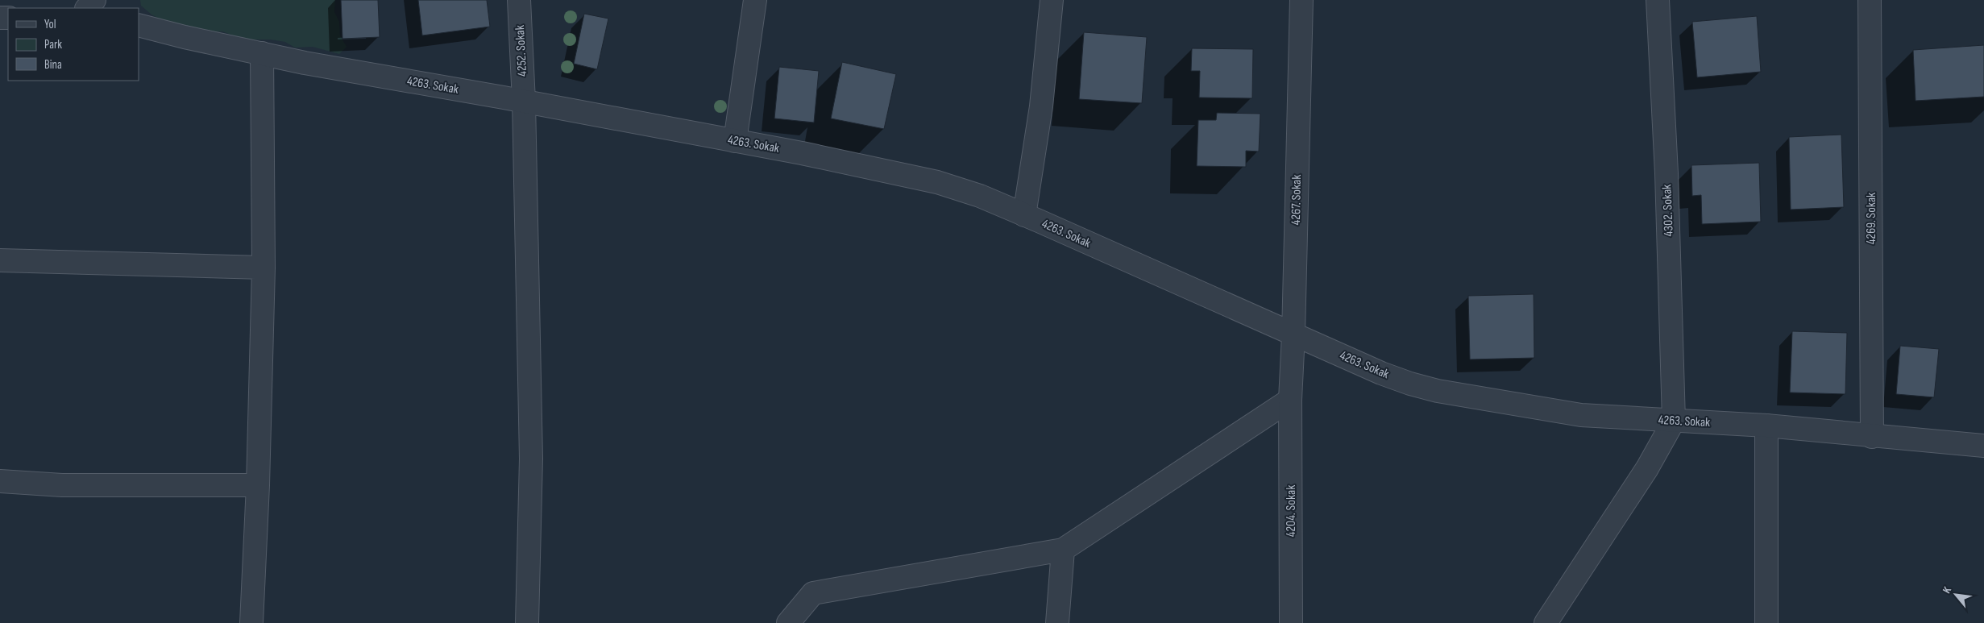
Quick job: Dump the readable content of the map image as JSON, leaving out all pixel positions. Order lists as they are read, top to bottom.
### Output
{
  "streets": {
    "street": [
      "4252. Sokak",
      "4263. Sokak",
      "4267. Sokak",
      "4302. Sokak",
      "4269. Sokak",
      "4204. Sokak"
    ]
  },
  "crossings": [
    ["4252. Sokak", "4263. Sokak"],
    ["4263. Sokak", "4267. Sokak"],
    ["4263. Sokak", "4302. Sokak"],
    ["4263. Sokak", "4269. Sokak"],
    ["4267. Sokak", "4204. Sokak"]
  ],
  "legend": ["Yol", "Park", "Bina"],
  "north": "top left"
}
